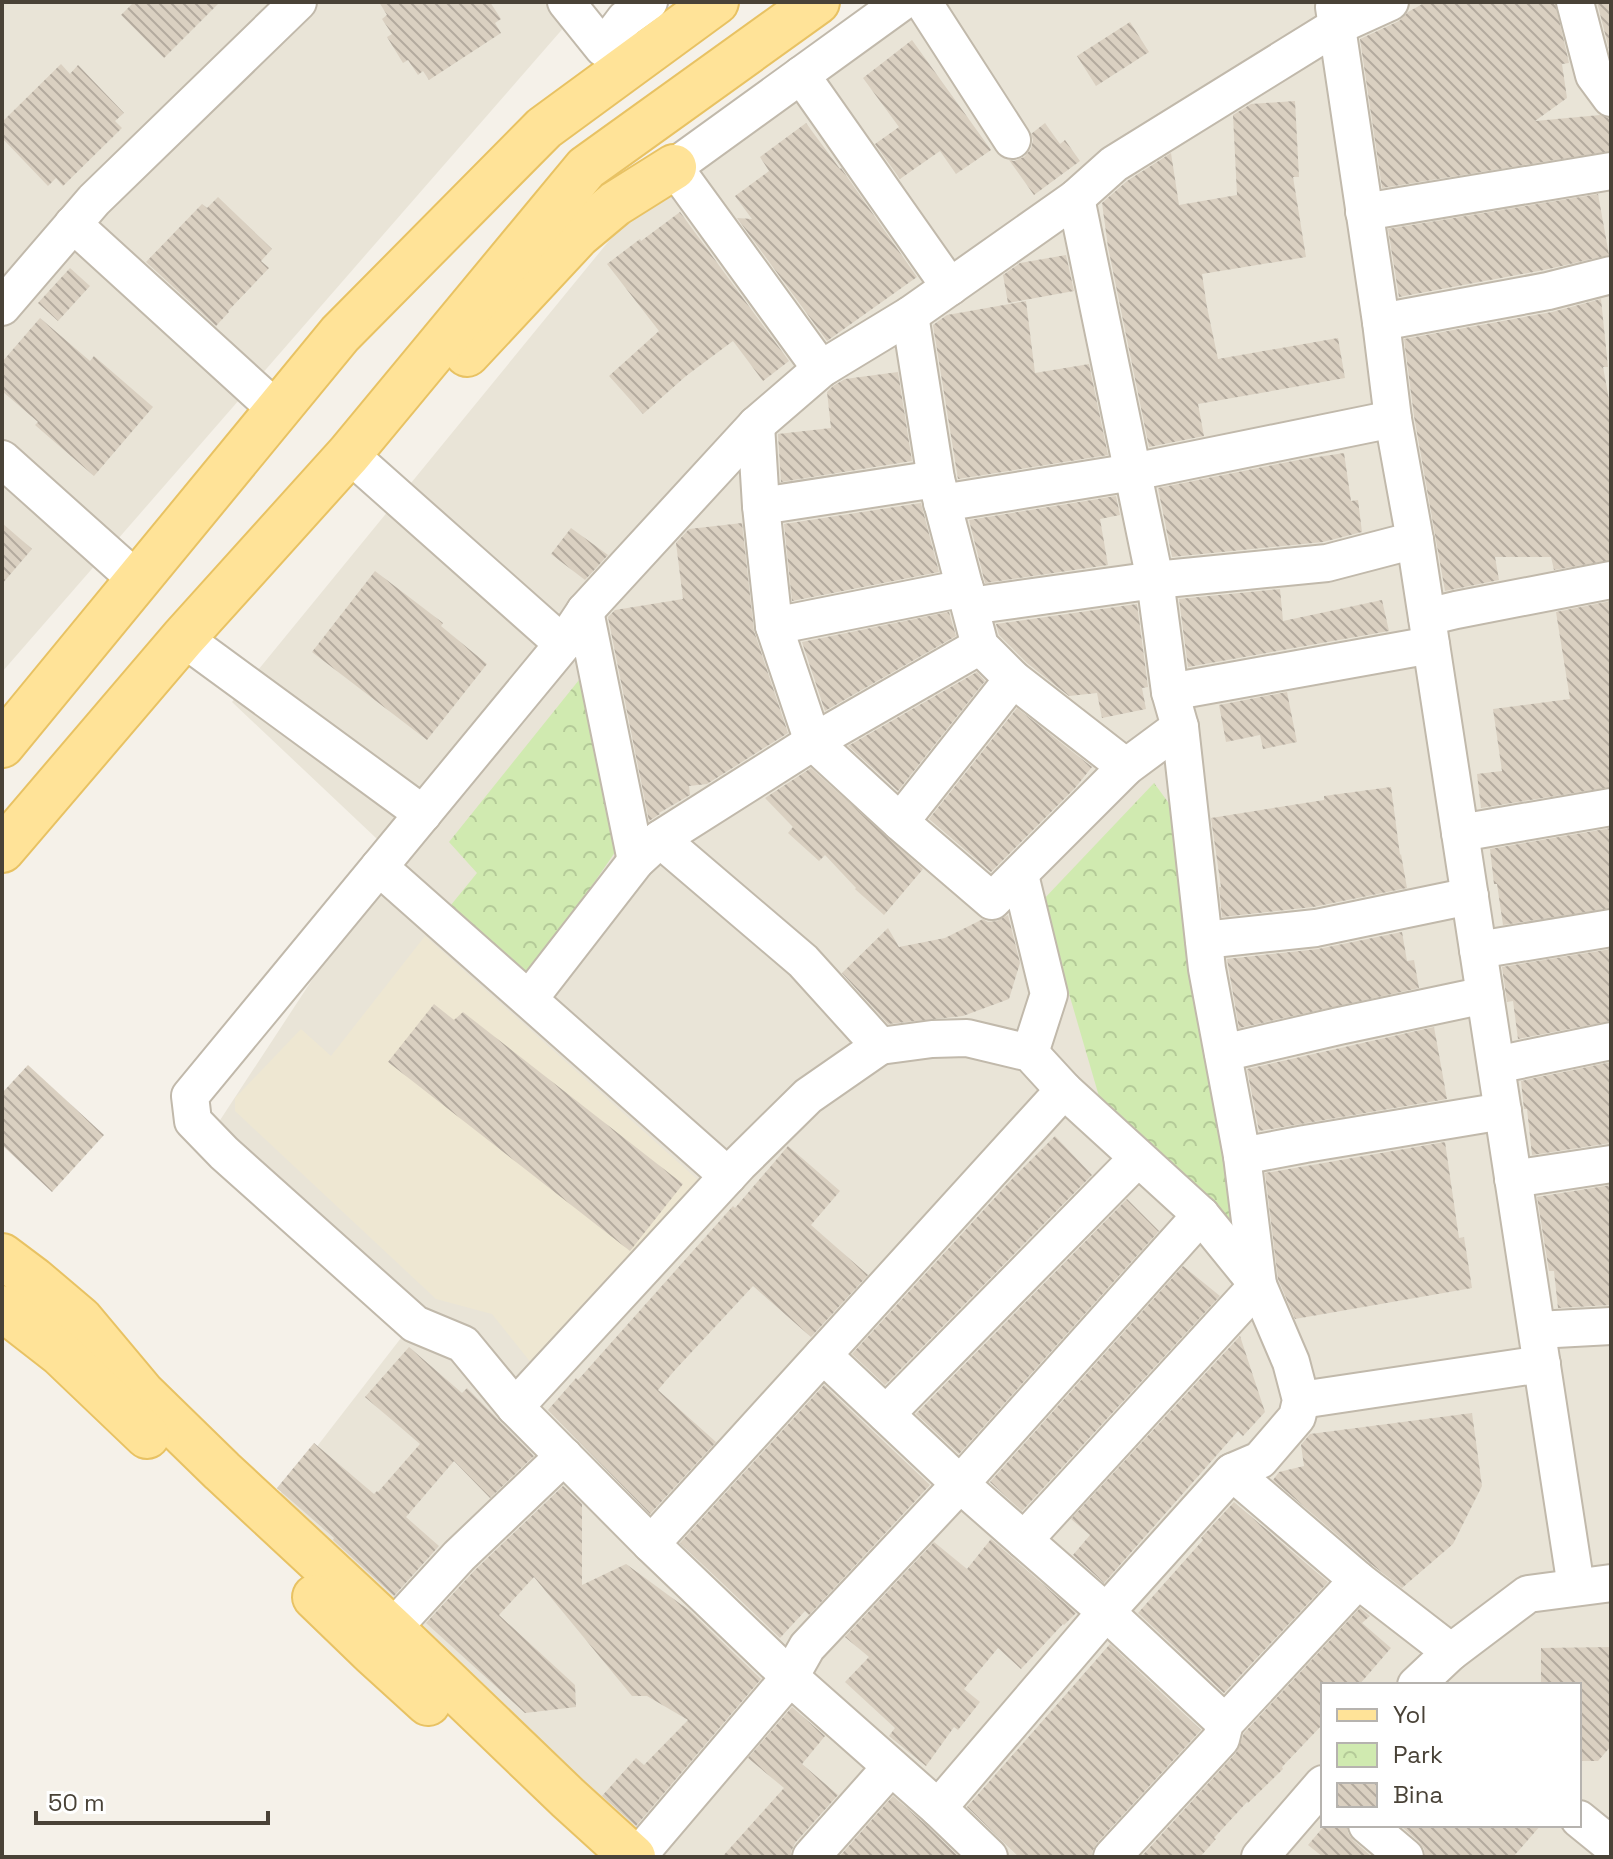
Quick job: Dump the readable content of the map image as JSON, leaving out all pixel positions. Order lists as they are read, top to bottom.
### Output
{
  "legend": ["Yol", "Park", "Bina"],
  "scale_bar": "50 m"
}
